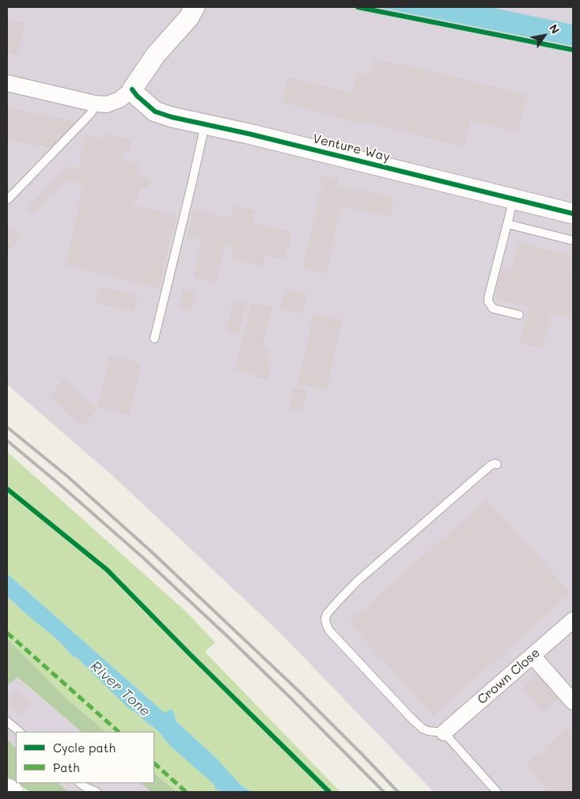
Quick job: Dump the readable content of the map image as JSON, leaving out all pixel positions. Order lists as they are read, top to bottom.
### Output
{
  "streets": {
    "street": ["Venture Way", "Crown Close"]
  },
  "water": ["River Tone"],
  "legend": ["Cycle path", "Path"],
  "north": "top right"
}
